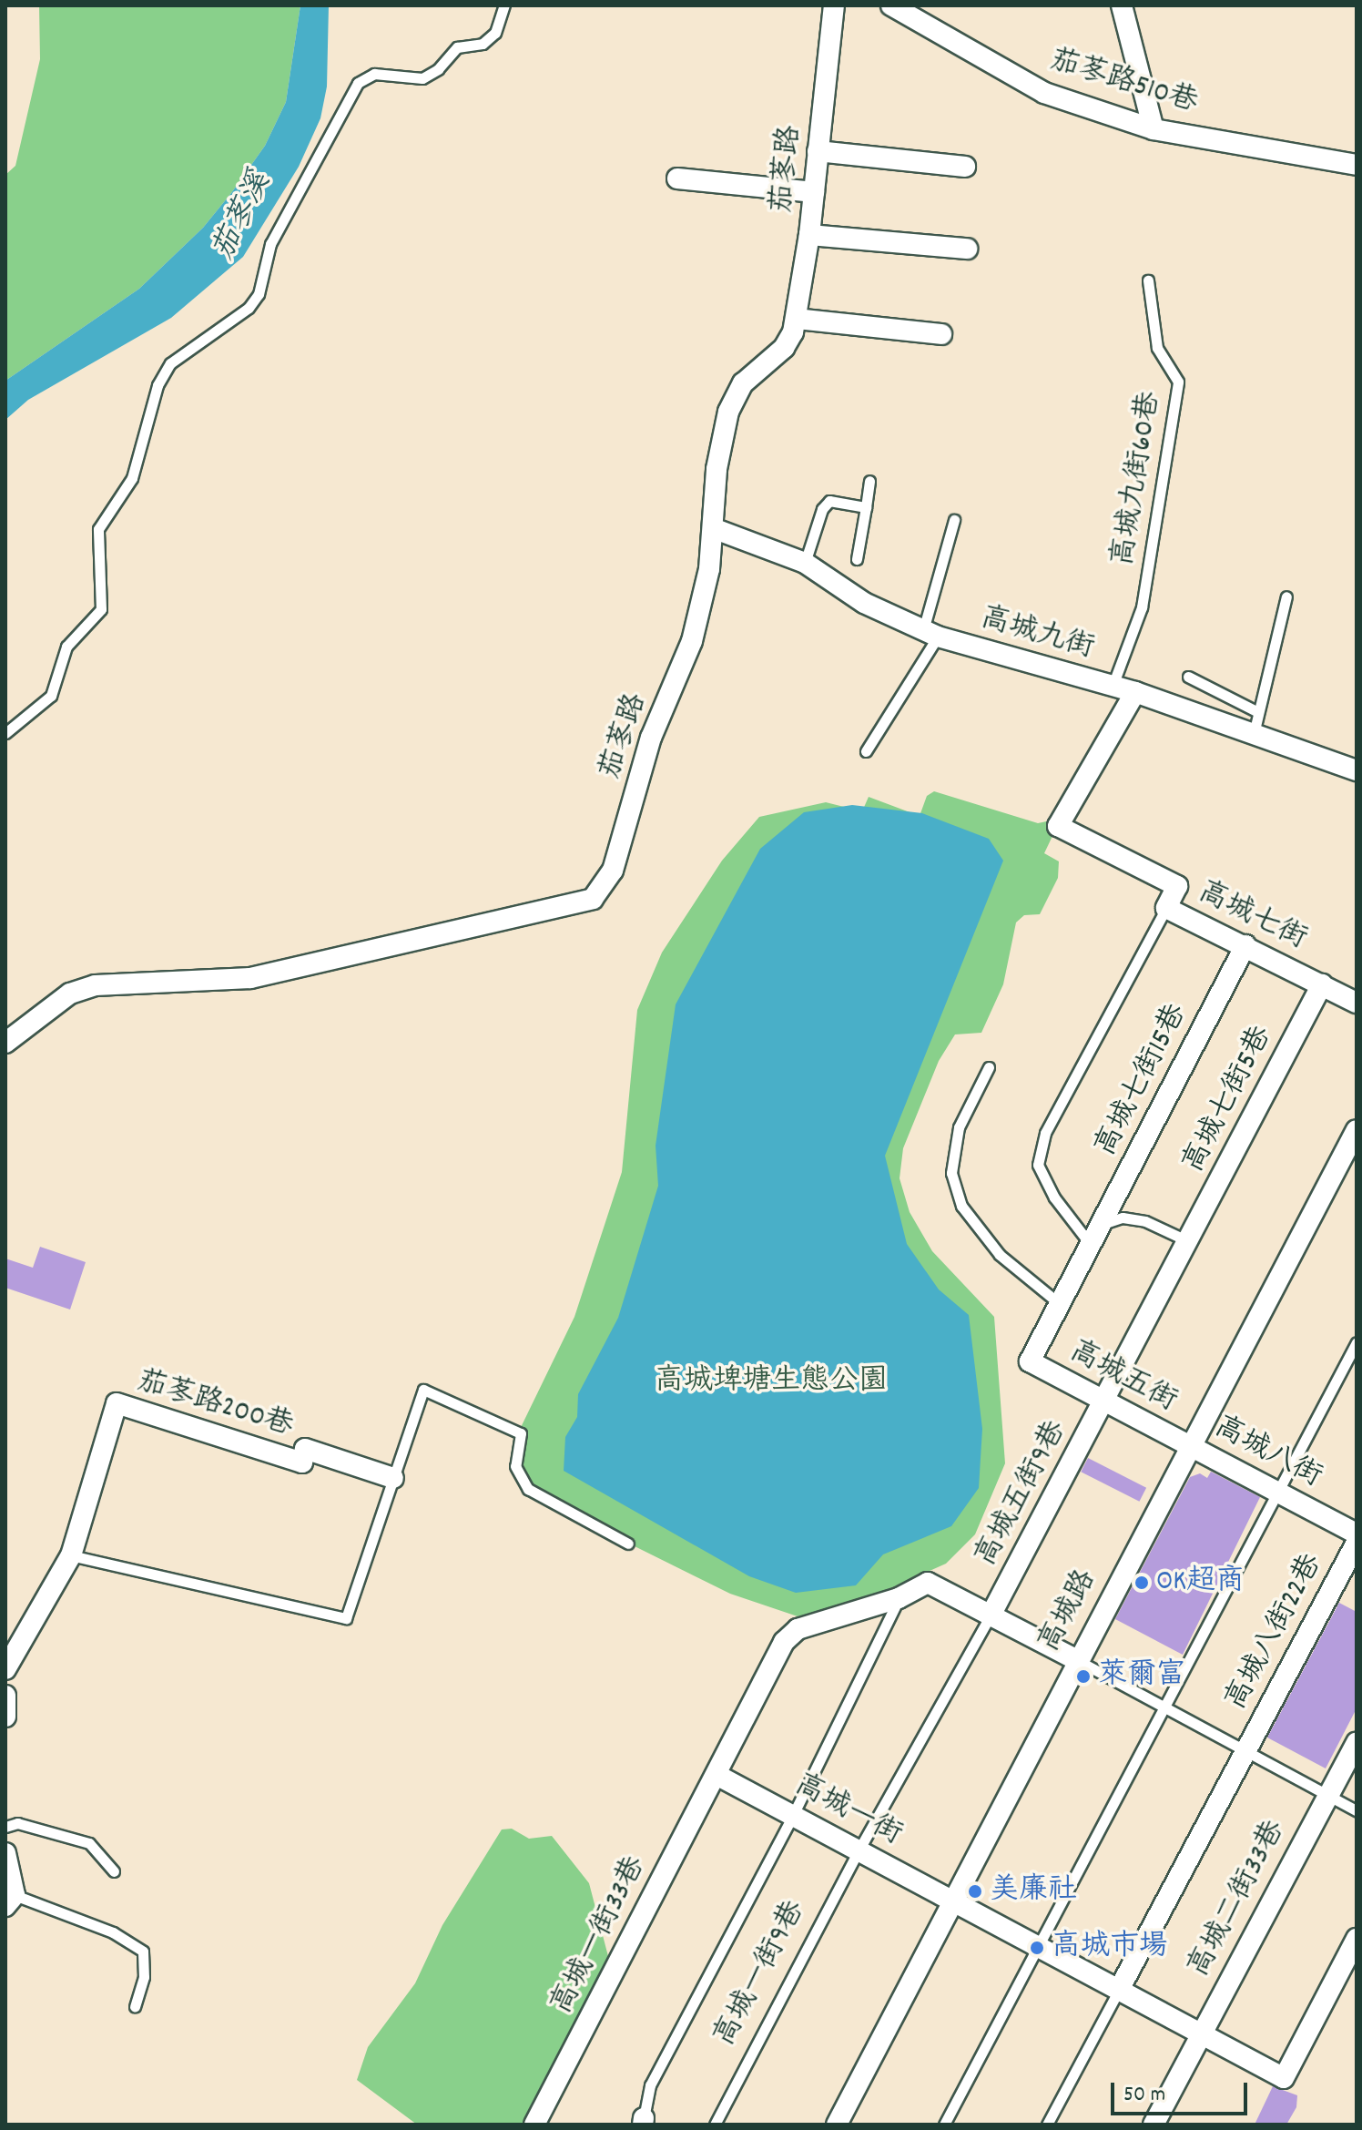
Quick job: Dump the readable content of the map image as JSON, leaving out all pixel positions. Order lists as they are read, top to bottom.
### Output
{
  "streets": {
    "street": [
      "茄苳路510巷",
      "茄苳路",
      "高城九街",
      "高城七街",
      "高城七街15巷",
      "高城七街5巷",
      "高城五街",
      "茄苳路200巷",
      "高城八街",
      "高城五街9巷",
      "高城路",
      "高城八街22巷",
      "高城一街",
      "高城二街33巷",
      "高城一街33巷"
    ],
    "lane": ["高城九街60巷", "高城一街9巷"]
  },
  "crossings": [
    ["茄苳路", "高城九街"],
    ["高城九街60巷", "高城九街"],
    ["高城九街", "高城七街"],
    ["高城七街", "高城七街15巷"],
    ["高城七街", "高城七街5巷"],
    ["高城七街15巷", "高城五街"],
    ["高城七街5巷", "高城五街"],
    ["高城七街5巷", "高城五街9巷"],
    ["高城五街", "高城八街"],
    ["高城五街", "高城五街9巷"],
    ["高城五街", "高城路"],
    ["高城八街", "高城路"],
    ["高城五街9巷", "高城一街33巷"],
    ["高城五街9巷", "高城一街9巷"],
    ["高城路", "高城一街"],
    ["高城八街22巷", "高城一街"],
    ["高城一街", "高城二街33巷"],
    ["高城一街", "高城一街33巷"],
    ["高城一街", "高城一街9巷"],
    ["高城一街33巷", "高城一街9巷"]
  ],
  "water": ["茄苳溪"],
  "parks": ["高城埤塘生態公園"],
  "places": [
    "OK超商",
    "萊爾富",
    "美廉社",
    "高城市場"
  ],
  "scale_bar": "50 m"
}
